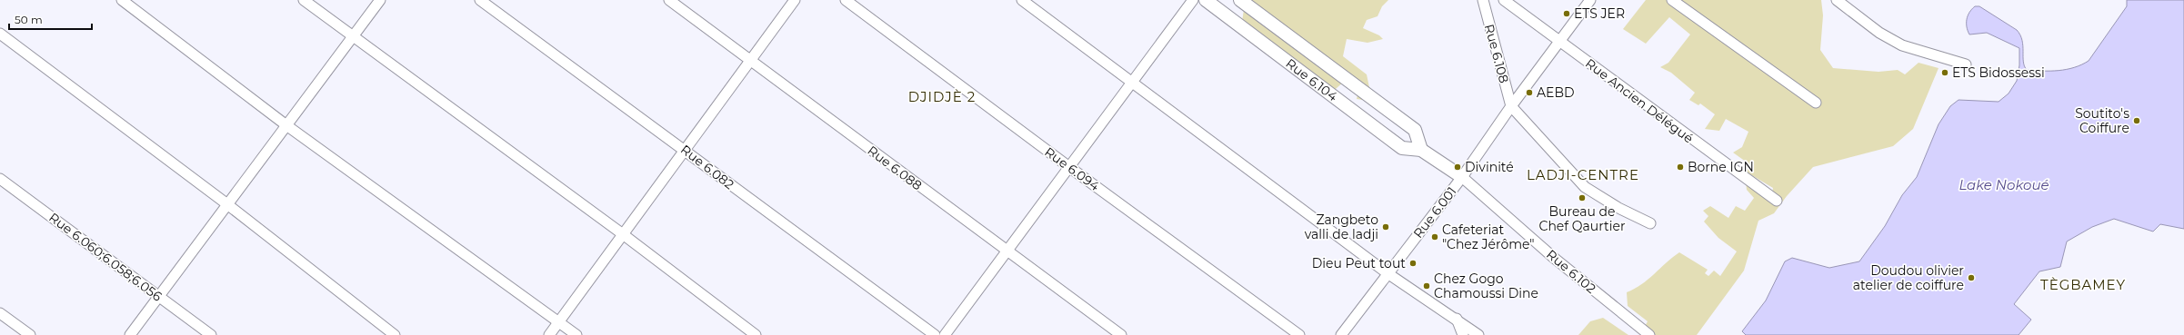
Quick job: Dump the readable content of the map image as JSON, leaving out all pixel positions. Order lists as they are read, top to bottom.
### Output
{
  "streets": {
    "street": [
      "Rue 6.108",
      "Rue 6.104",
      "Rue Ancien Délégué",
      "Rue 6.082",
      "Rue 6.088",
      "Rue 6.094",
      "Rue 6.001",
      "Rue 6.060;6.058;6.056",
      "Rue 6.102"
    ]
  },
  "crossings": [
    ["Rue 6.108", "Rue 6.001"],
    ["Rue 6.104", "Rue 6.001"],
    ["Rue 6.104", "Rue 6.102"],
    ["Rue Ancien Délégué", "Rue 6.001"],
    ["Rue 6.001", "Rue 6.102"]
  ],
  "districts": ["DJIDJÈ 2", "LADJI-CENTRE", "TÈGBAMEY"],
  "water": ["Lake Nokoué"],
  "places": [
    "ETS JER",
    "ETS Bidossessi",
    "AEBD",
    "Soutito's Coiffure",
    "Divinité",
    "Borne IGN",
    "Bureau de Chef Qaurtier",
    "Zangbeto valli de ladji",
    "Cafeteriat \"Chez Jérôme\"",
    "Dieu Peut tout",
    "Doudou olivier atelier de coiffure",
    "Chez Gogo Chamoussi Dine"
  ],
  "scale_bar": "50 m"
}
